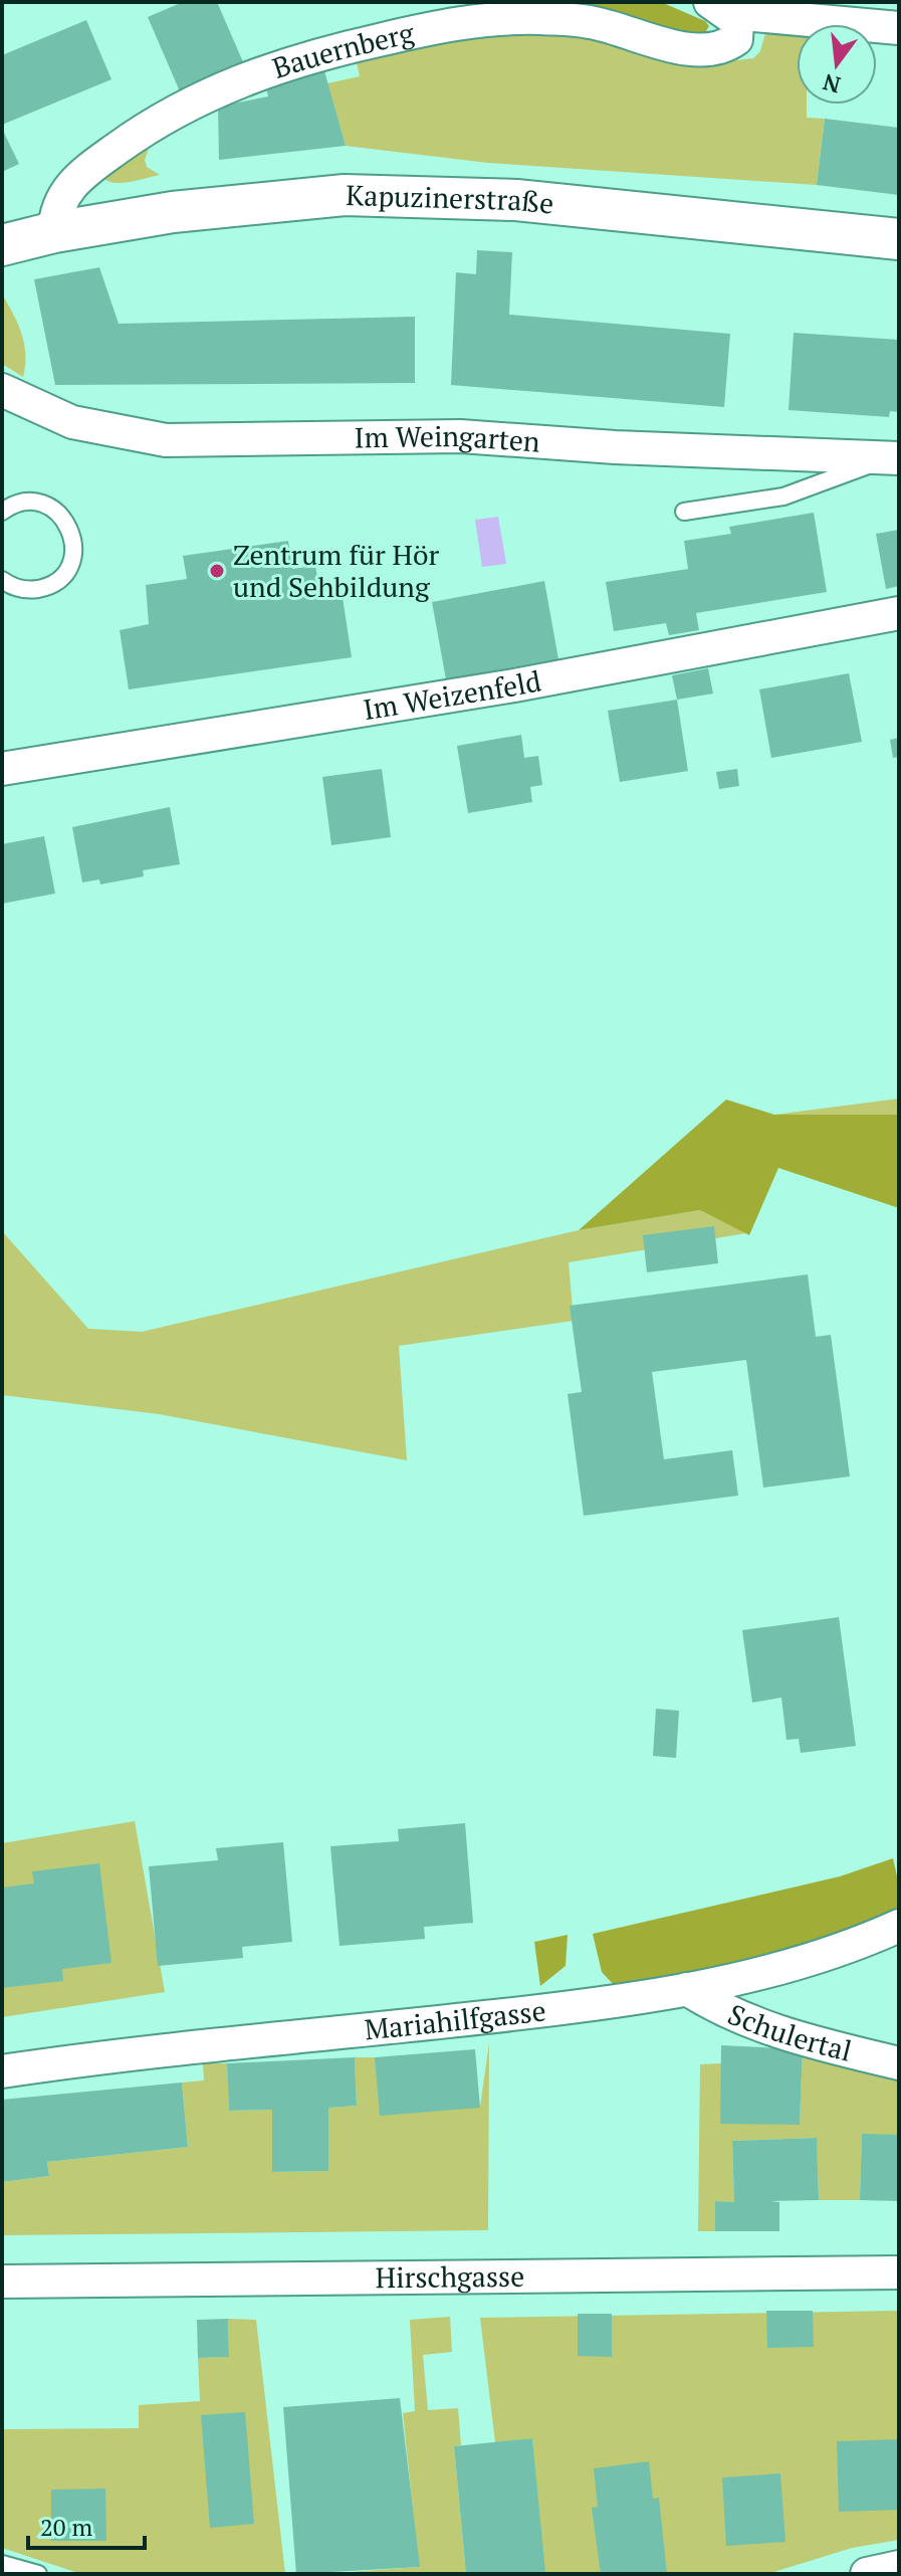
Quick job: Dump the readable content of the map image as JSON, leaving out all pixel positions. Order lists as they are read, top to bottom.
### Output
{
  "streets": {
    "street": [
      "Bauernberg",
      "Kapuzinerstraße",
      "Im Weingarten",
      "Im Weizenfeld",
      "Mariahilfgasse",
      "Schulertal",
      "Hirschgasse"
    ]
  },
  "crossings": [
    ["Bauernberg", "Kapuzinerstraße"],
    ["Mariahilfgasse", "Schulertal"]
  ],
  "places": ["Zentrum für Hör und Sehbildung"],
  "scale_bar": "20 m",
  "north": "bottom"
}
